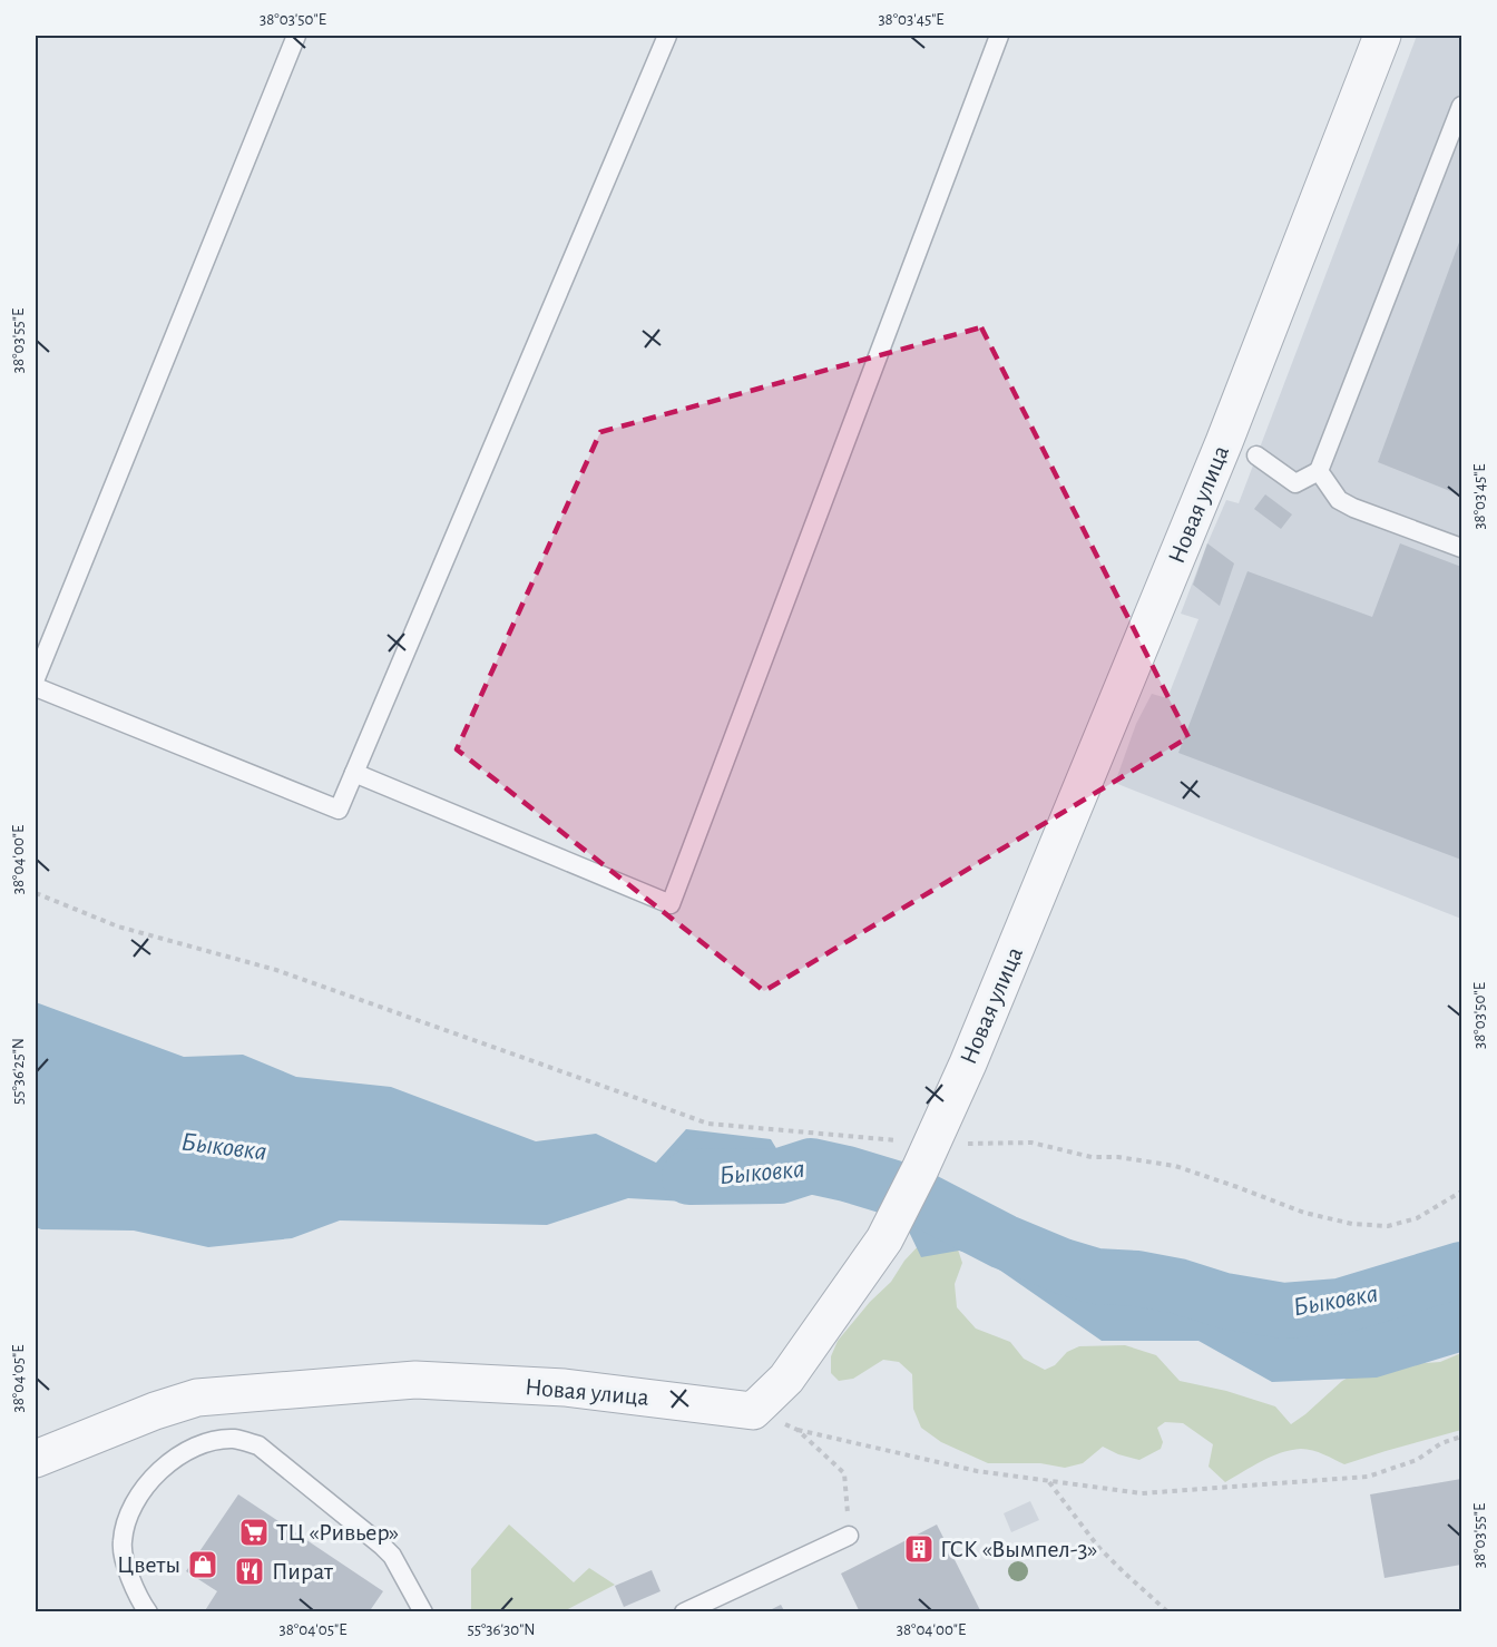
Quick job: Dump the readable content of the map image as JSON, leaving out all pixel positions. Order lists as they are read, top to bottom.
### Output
{
  "streets": {
    "street": ["Новая улица"]
  },
  "water": ["Быковка"],
  "places": {
    "supermarket": ["ТЦ «Ривьер»"],
    "building": ["ГСК «Вымпел-3»"],
    "shop": ["Цветы"],
    "restaurant": ["Пират"]
  },
  "coordinates": [
    "38°03'50\"E",
    "38°03'45\"E",
    "38°03'55\"E",
    "38°04'00\"E",
    "55°36'25\"N",
    "38°04'05\"E",
    "55°36'30\"N"
  ]
}
